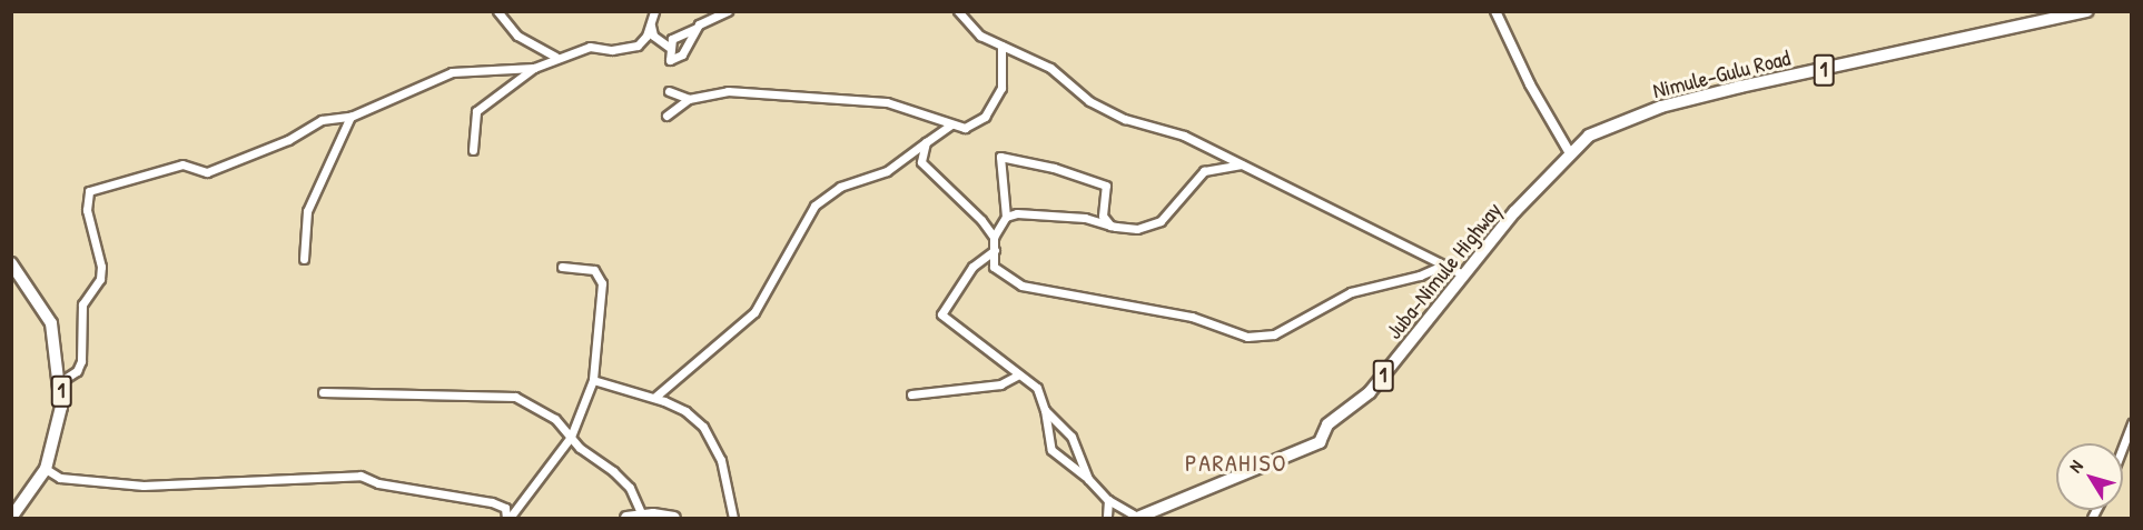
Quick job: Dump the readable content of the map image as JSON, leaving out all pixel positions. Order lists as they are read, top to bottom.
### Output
{
  "streets": {
    "main road": ["1", "Nimule-Gulu Road", "Juba–Nimule Highway"]
  },
  "crossings": [
    ["Nimule-Gulu Road", "Juba–Nimule Highway"]
  ],
  "districts": ["PARAHISO"],
  "north": "top left"
}
